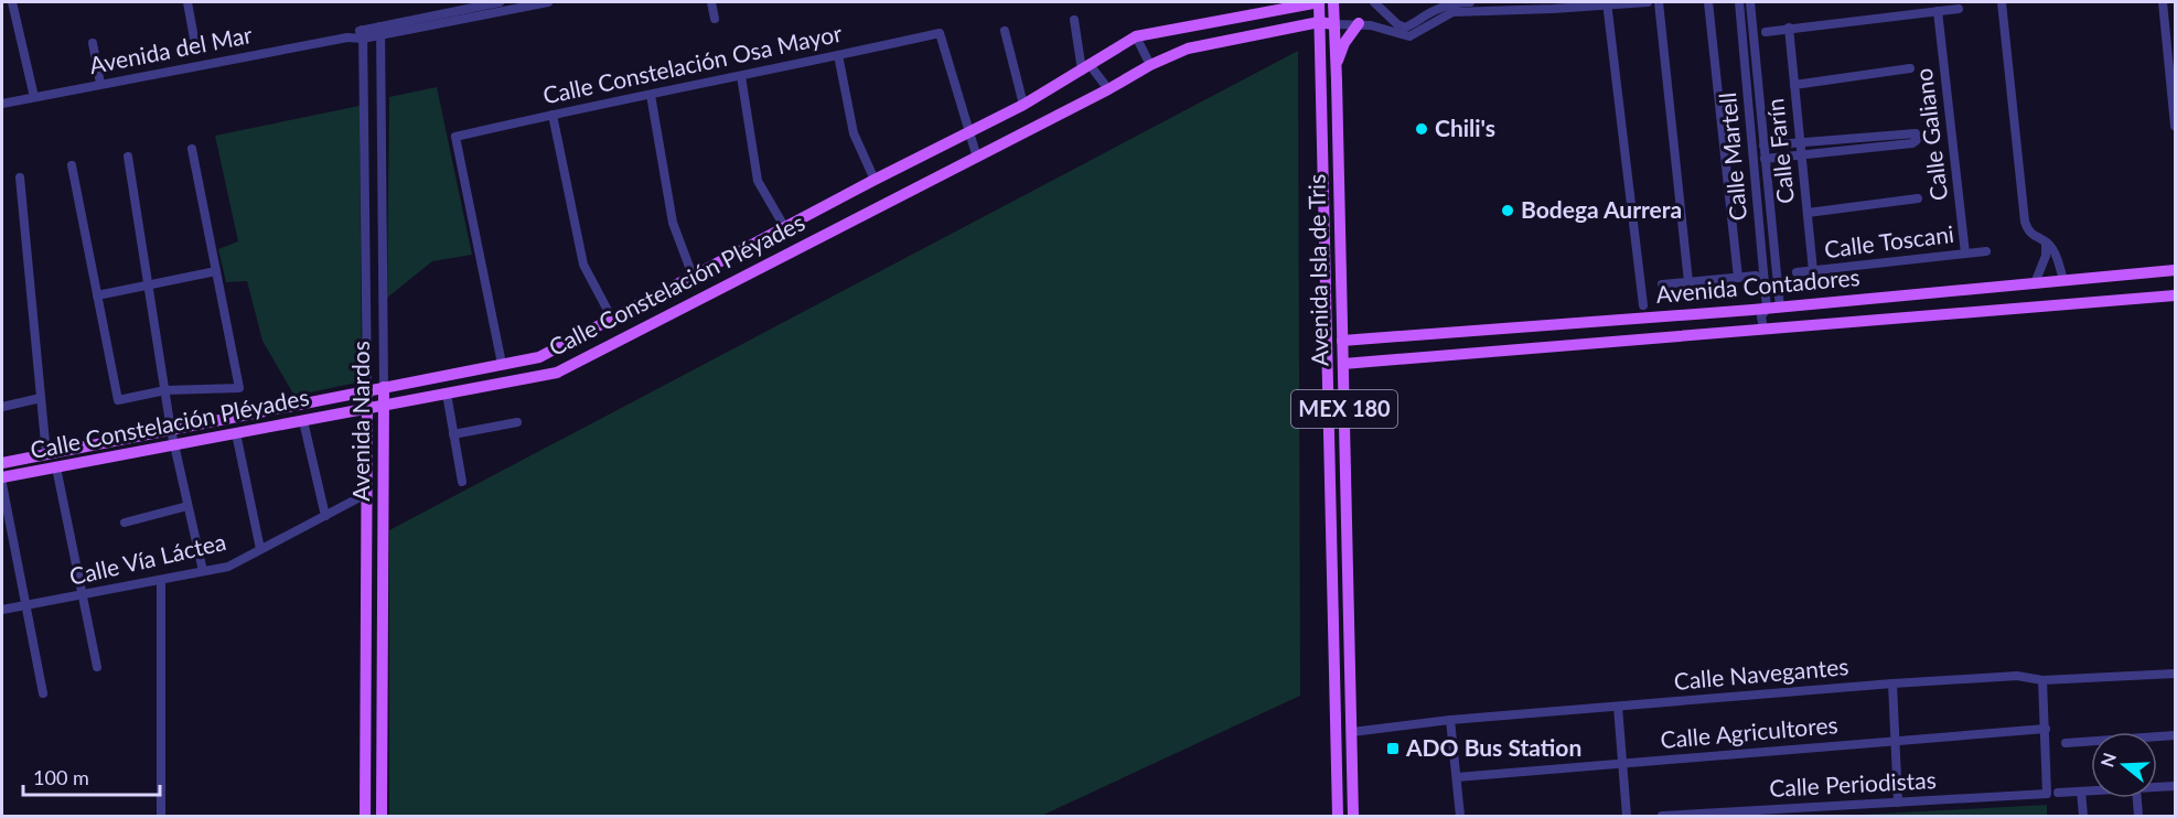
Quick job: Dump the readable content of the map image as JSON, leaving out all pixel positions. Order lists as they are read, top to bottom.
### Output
{
  "streets": {
    "main road": [
      "Avenida Isla de Tris",
      "Calle Constelación Pléyades",
      "Avenida Contadores",
      "MEX 180",
      "Avenida Nardos"
    ],
    "street": [
      "Avenida del Mar",
      "Calle Constelación Osa Mayor",
      "Calle Galiano",
      "Calle Farín",
      "Calle Martell",
      "Calle Toscani",
      "Calle Vía Láctea",
      "Calle Navegantes",
      "Calle Agricultores",
      "Calle Periodistas"
    ]
  },
  "crossings": [
    ["Avenida del Mar", "Avenida Nardos"],
    ["Calle Constelación Osa Mayor", "Calle Constelación Pléyades"],
    ["Calle Galiano", "Calle Toscani"],
    ["Calle Farín", "Calle Toscani"],
    ["Calle Martell", "Avenida Contadores"],
    ["Avenida Isla de Tris", "Calle Constelación Pléyades"],
    ["Avenida Isla de Tris", "Avenida Contadores"],
    ["Avenida Isla de Tris", "Calle Navegantes"],
    ["Calle Constelación Pléyades", "Avenida Nardos"],
    ["Avenida Nardos", "Calle Vía Láctea"],
    ["Calle Agricultores", "Calle Periodistas"]
  ],
  "places": {
    "other": ["Chili's", "Bodega Aurrera"],
    "transit": ["ADO Bus Station"]
  },
  "scale_bar": "100 m",
  "north": "left"
}
